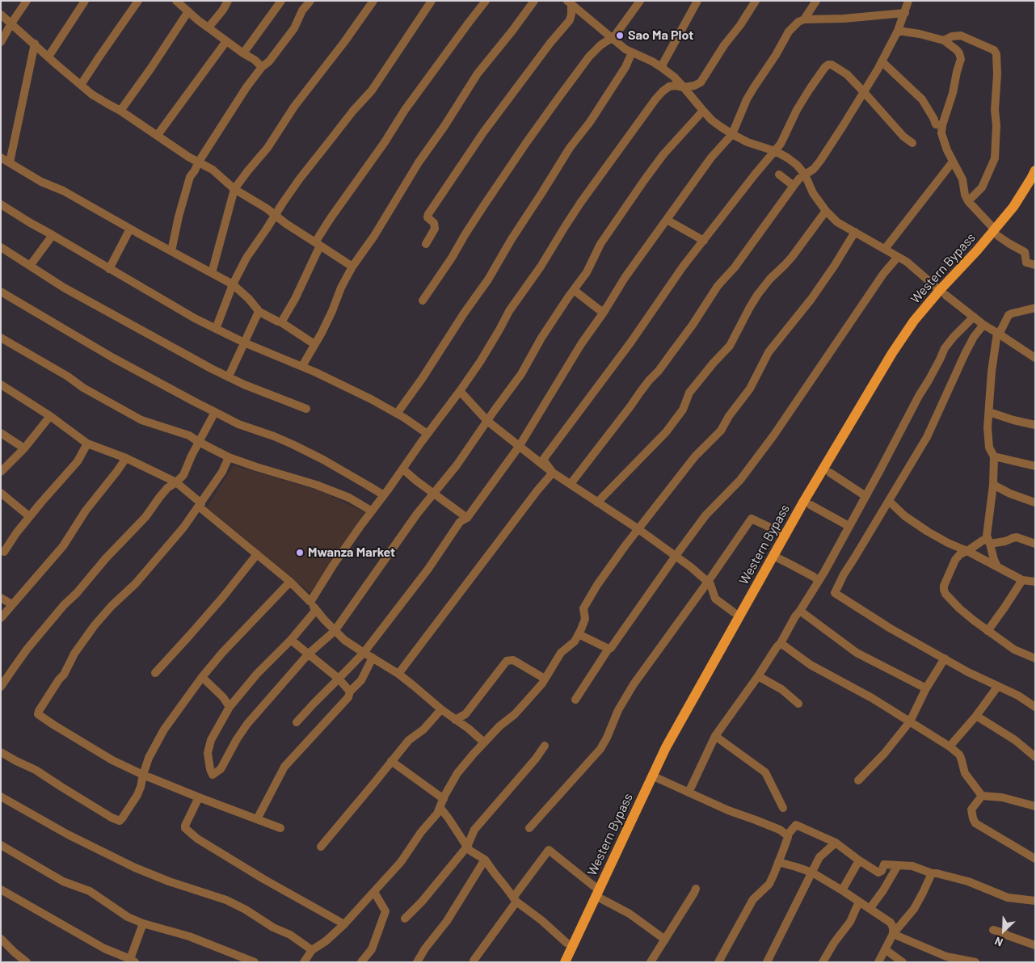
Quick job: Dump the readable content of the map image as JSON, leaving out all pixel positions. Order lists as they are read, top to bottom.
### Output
{
  "streets": {
    "main road": ["Western Bypass"]
  },
  "places": ["Sao Ma Plot", "Mwanza Market"],
  "north": "bottom left"
}
